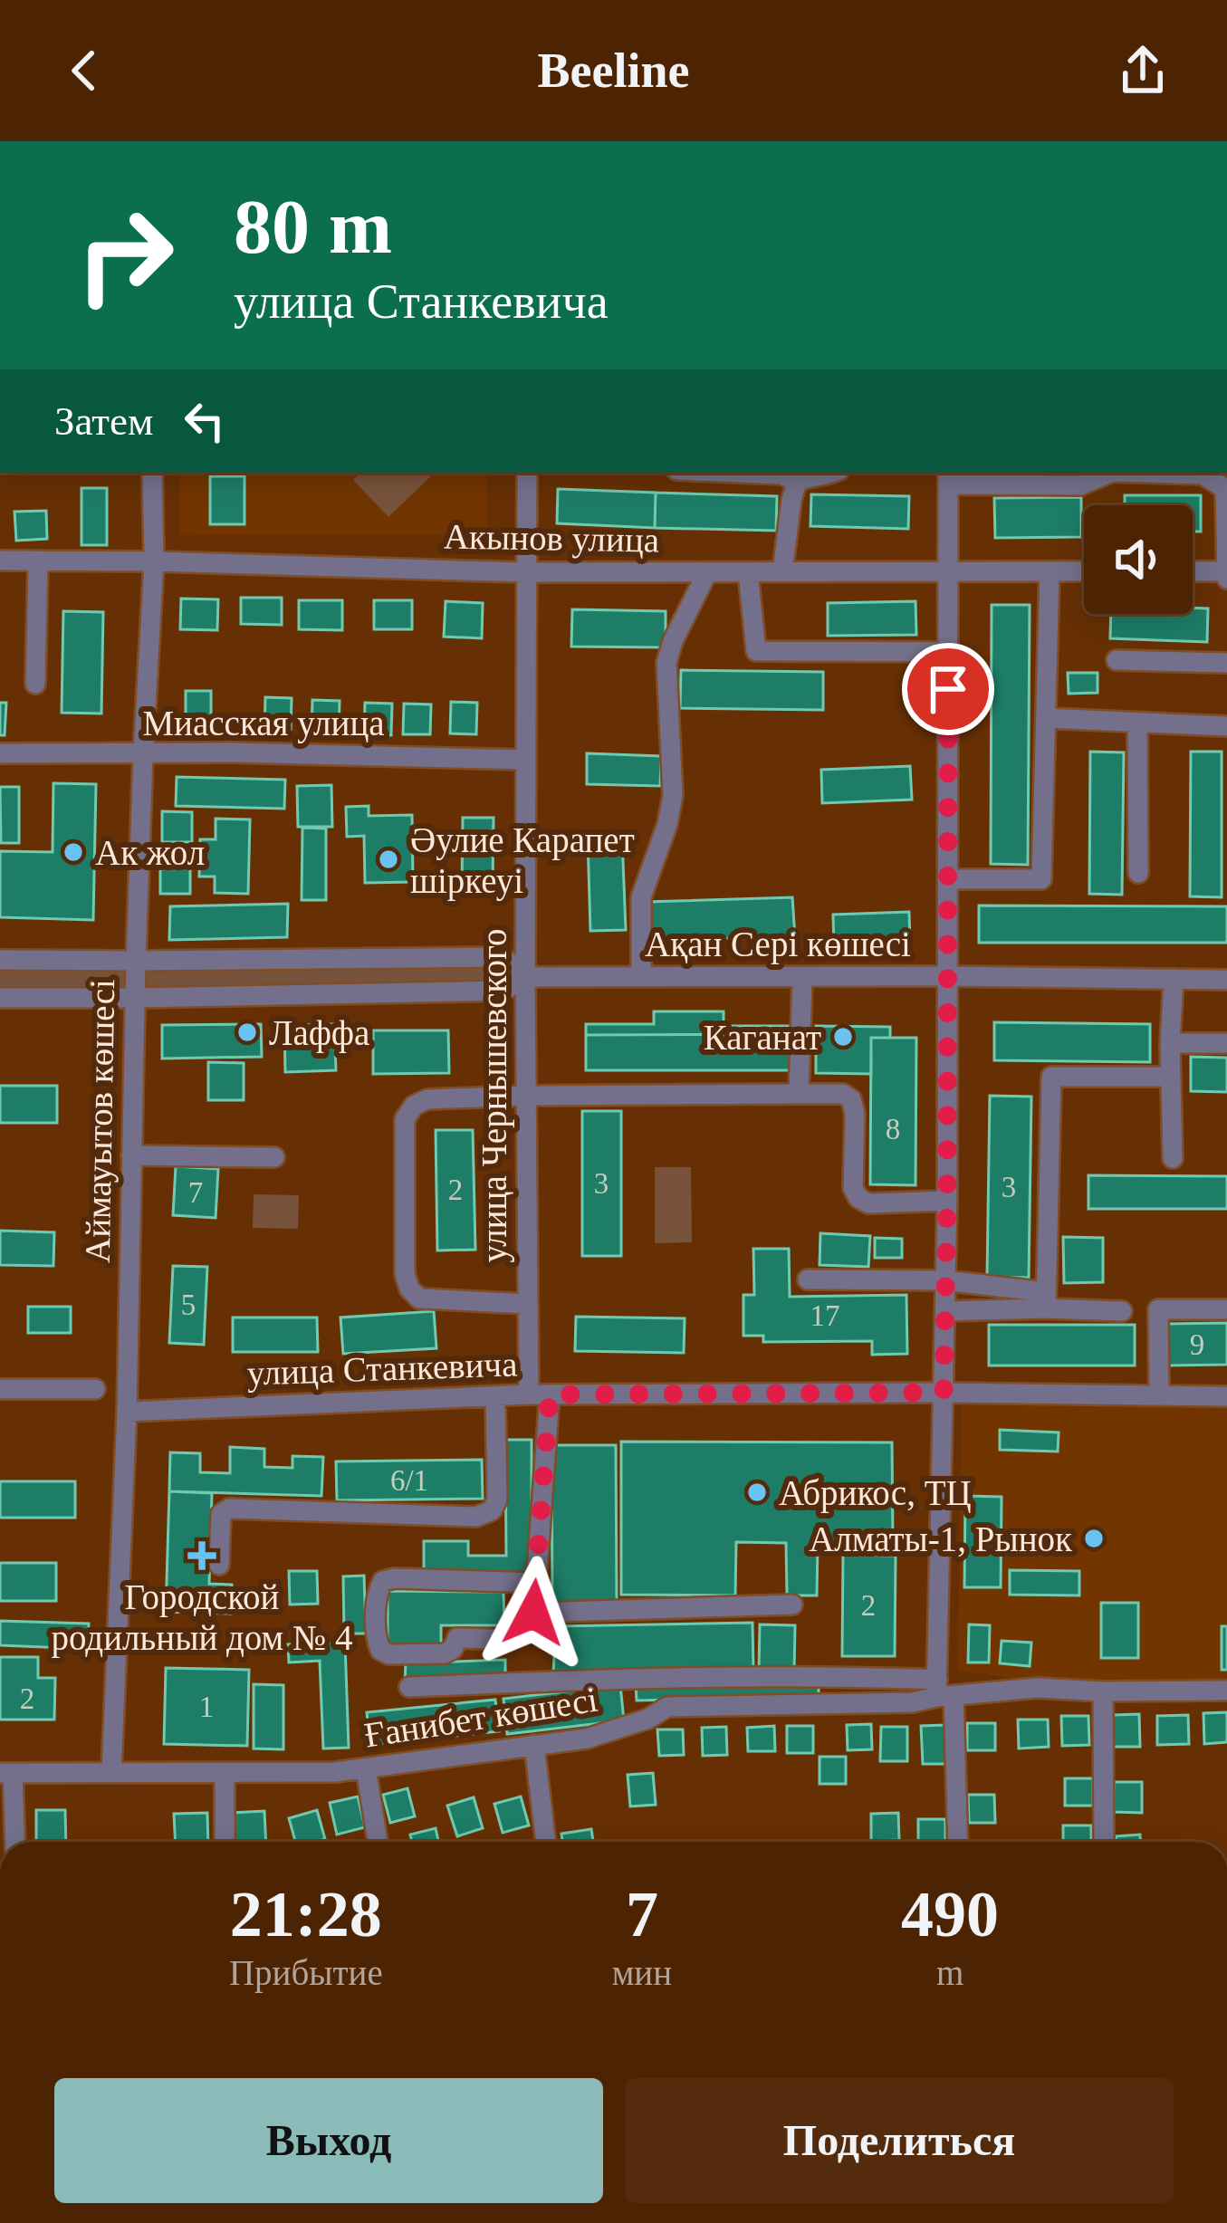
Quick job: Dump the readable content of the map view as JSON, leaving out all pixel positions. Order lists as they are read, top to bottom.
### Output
{
  "streets": {
    "street": [
      "Акынов улица",
      "Миасская улица",
      "Ақан Сері көшесі",
      "улица Чернышевского",
      "Аймауытов көшесі",
      "улица Станкевича",
      "Ғанибет көшесі"
    ]
  },
  "crossings": [
    ["Акынов улица", "улица Чернышевского"],
    ["Акынов улица", "Аймауытов көшесі"],
    ["Миасская улица", "улица Чернышевского"],
    ["Миасская улица", "Аймауытов көшесі"],
    ["Ақан Сері көшесі", "улица Чернышевского"],
    ["Ақан Сері көшесі", "Аймауытов көшесі"],
    ["улица Чернышевского", "улица Станкевича"],
    ["Аймауытов көшесі", "улица Станкевича"],
    ["Аймауытов көшесі", "Ғанибет көшесі"]
  ],
  "places": {
    "other": [
      "Ак жол",
      "Әулие Карапет шіркеуі",
      "Лаффа",
      "Каганат",
      "Абрикос, ТЦ",
      "Алматы-1, Рынок"
    ],
    "health": ["Городской родильный дом № 4"]
  },
  "house_numbers": [
    "8",
    "3",
    "3",
    "2",
    "7",
    "5",
    "17",
    "9",
    "6/1",
    "2",
    "2",
    "1"
  ],
  "page": {
    "header": "Beeline",
    "turn": ["80 m", "улица Станкевича"],
    "then": "Затем",
    "eta": [
      "21:28",
      "Прибытие",
      "7",
      "мин",
      "490",
      "m"
    ],
    "buttons": ["Выход", "Поделиться"]
  }
}
